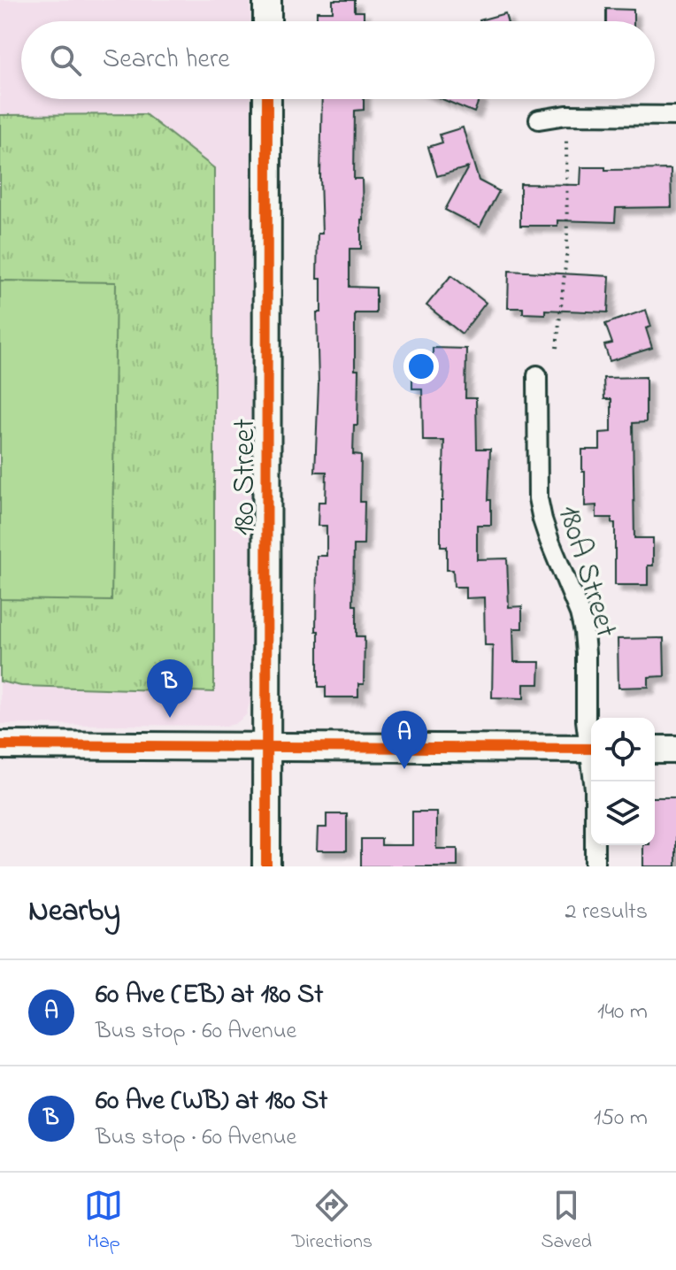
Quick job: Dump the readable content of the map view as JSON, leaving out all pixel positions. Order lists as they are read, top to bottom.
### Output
{
  "streets": {
    "street": ["180 Street", "180A Street"]
  },
  "page": {
    "search": "Search here",
    "pins": ["B", "A"],
    "heading": ["Nearby", "2 results"],
    "list": [
      {
        "mark": "A",
        "name": "60 Ave (EB) at 180 St",
        "note": "Bus stop · 60 Avenue",
        "value": "140 m"
      },
      {
        "mark": "B",
        "name": "60 Ave (WB) at 180 St",
        "note": "Bus stop · 60 Avenue",
        "value": "150 m"
      }
    ],
    "nav": ["Map", "Directions", "Saved"]
  }
}
